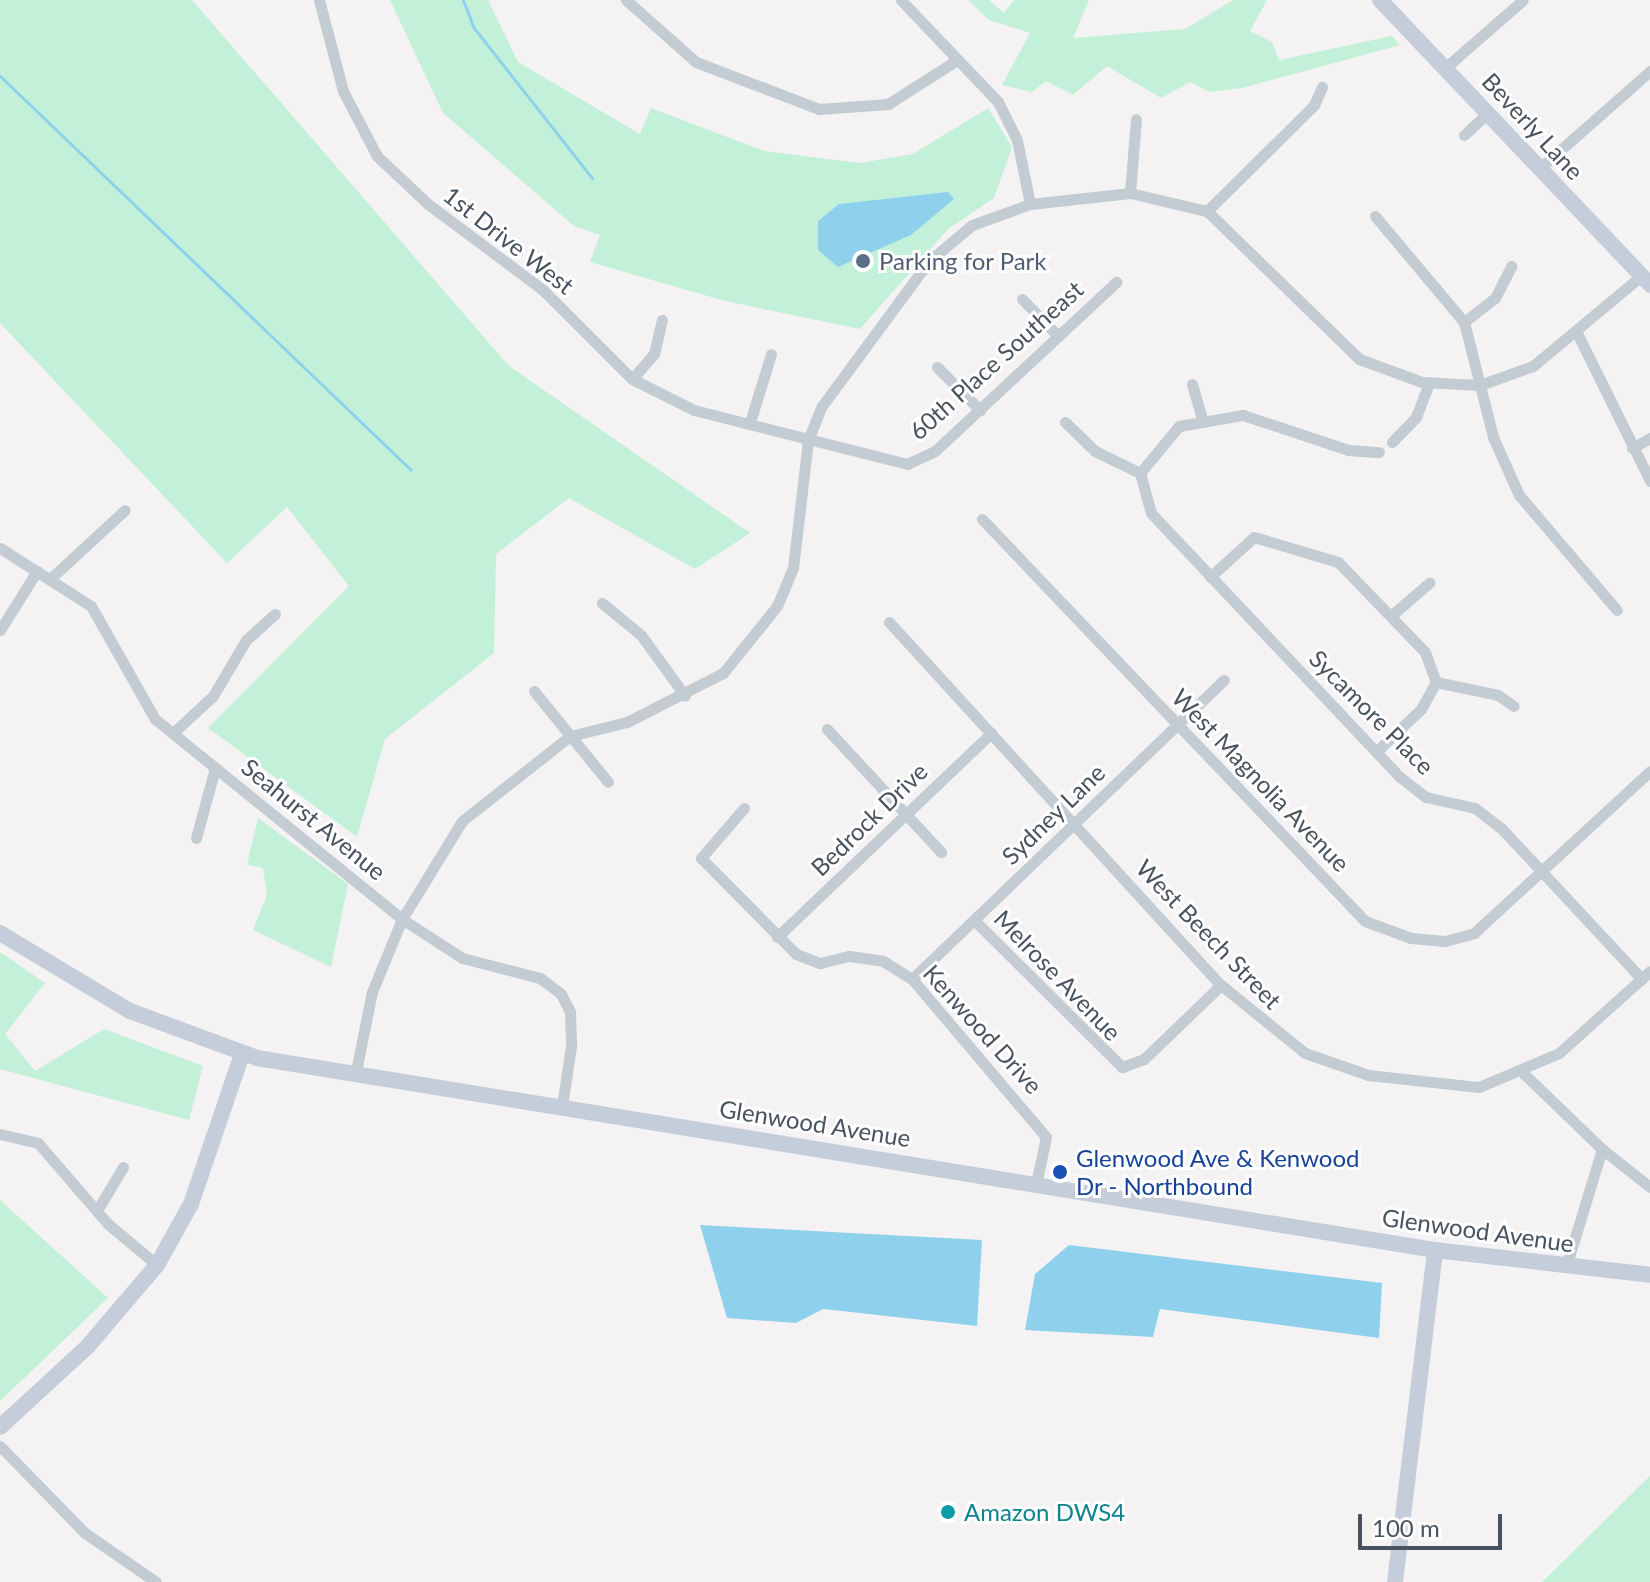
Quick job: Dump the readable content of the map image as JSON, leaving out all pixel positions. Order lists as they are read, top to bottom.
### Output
{
  "streets": {
    "street": [
      "Beverly Lane",
      "1st Drive West",
      "60th Place Southeast",
      "Sycamore Place",
      "West Magnolia Avenue",
      "Sydney Lane",
      "Seahurst Avenue",
      "Bedrock Drive",
      "West Beech Street",
      "Melrose Avenue",
      "Kenwood Drive",
      "Glenwood Avenue"
    ]
  },
  "crossings": [
    ["1st Drive West", "60th Place Southeast"],
    ["Sycamore Place", "West Magnolia Avenue"],
    ["Sycamore Place", "West Beech Street"],
    ["West Magnolia Avenue", "Sydney Lane"],
    ["Sydney Lane", "West Beech Street"],
    ["Sydney Lane", "Melrose Avenue"],
    ["Sydney Lane", "Kenwood Drive"],
    ["Seahurst Avenue", "Glenwood Avenue"],
    ["Bedrock Drive", "West Beech Street"],
    ["Bedrock Drive", "Kenwood Drive"],
    ["West Beech Street", "Melrose Avenue"],
    ["Kenwood Drive", "Glenwood Avenue"]
  ],
  "places": ["Parking for Park", "Glenwood Ave & Kenwood Dr - Northbound", "Amazon DWS4"],
  "scale_bar": "100 m"
}
